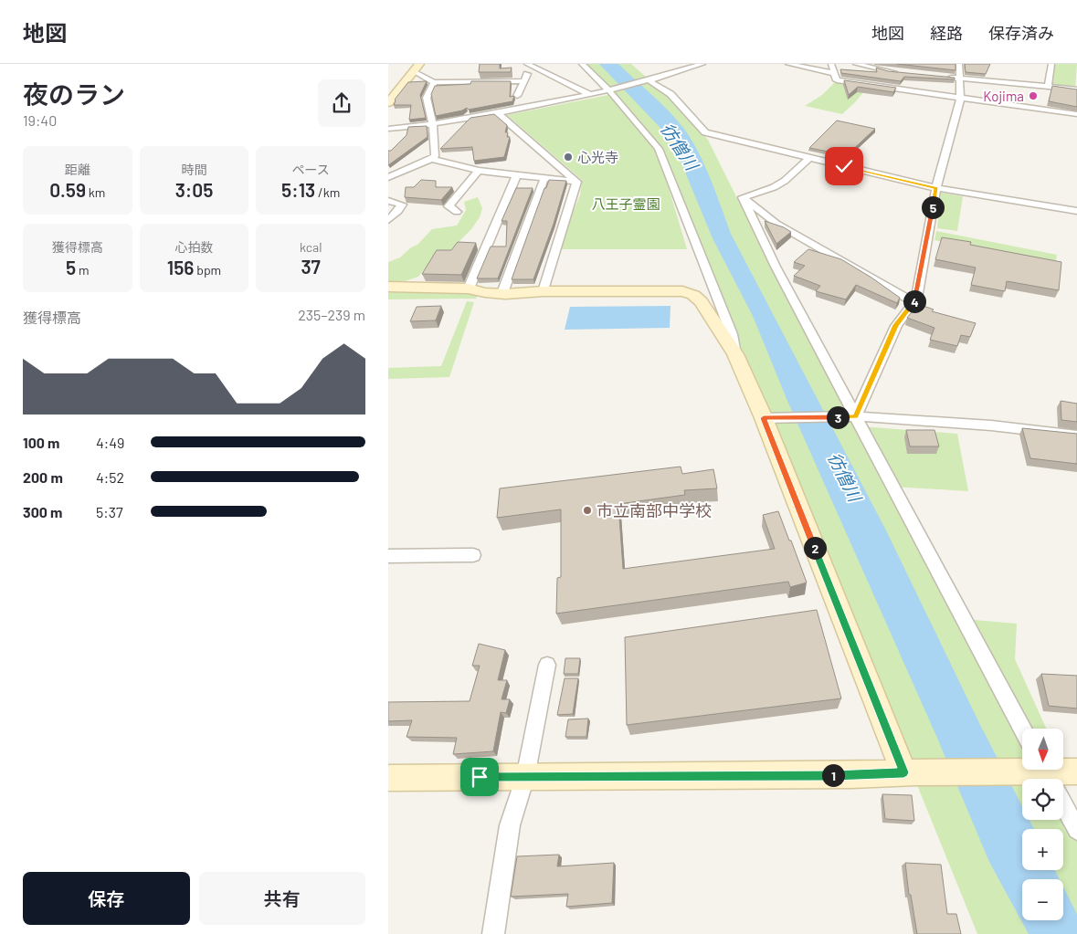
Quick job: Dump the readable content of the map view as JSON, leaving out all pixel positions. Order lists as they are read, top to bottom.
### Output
{
  "water": ["彷僧川"],
  "parks": ["八王子霊園"],
  "places": ["Kojima", "心光寺", "市立南部中学校"],
  "north": "bottom",
  "page": {
    "header": "地図",
    "nav": ["地図", "経路", "保存済み"],
    "heading": ["夜のラン", "19:40"],
    "stats": [
      ["距離", "0.59 km"],
      ["時間", "3:05"],
      ["ペース", "5:13 /km"],
      ["獲得標高", "5 m"],
      ["心拍数", "156 bpm"],
      ["kcal", "37"]
    ],
    "pins": [
      "5",
      "4",
      "3",
      "2",
      "1"
    ],
    "chart": ["獲得標高", "235–239 m"],
    "list": [
      {
        "name": "100 m",
        "note": "4:49"
      },
      {
        "name": "200 m",
        "note": "4:52"
      },
      {
        "name": "300 m",
        "note": "5:37"
      }
    ],
    "map_buttons": ["+", "−"],
    "buttons": ["保存", "共有"]
  }
}
